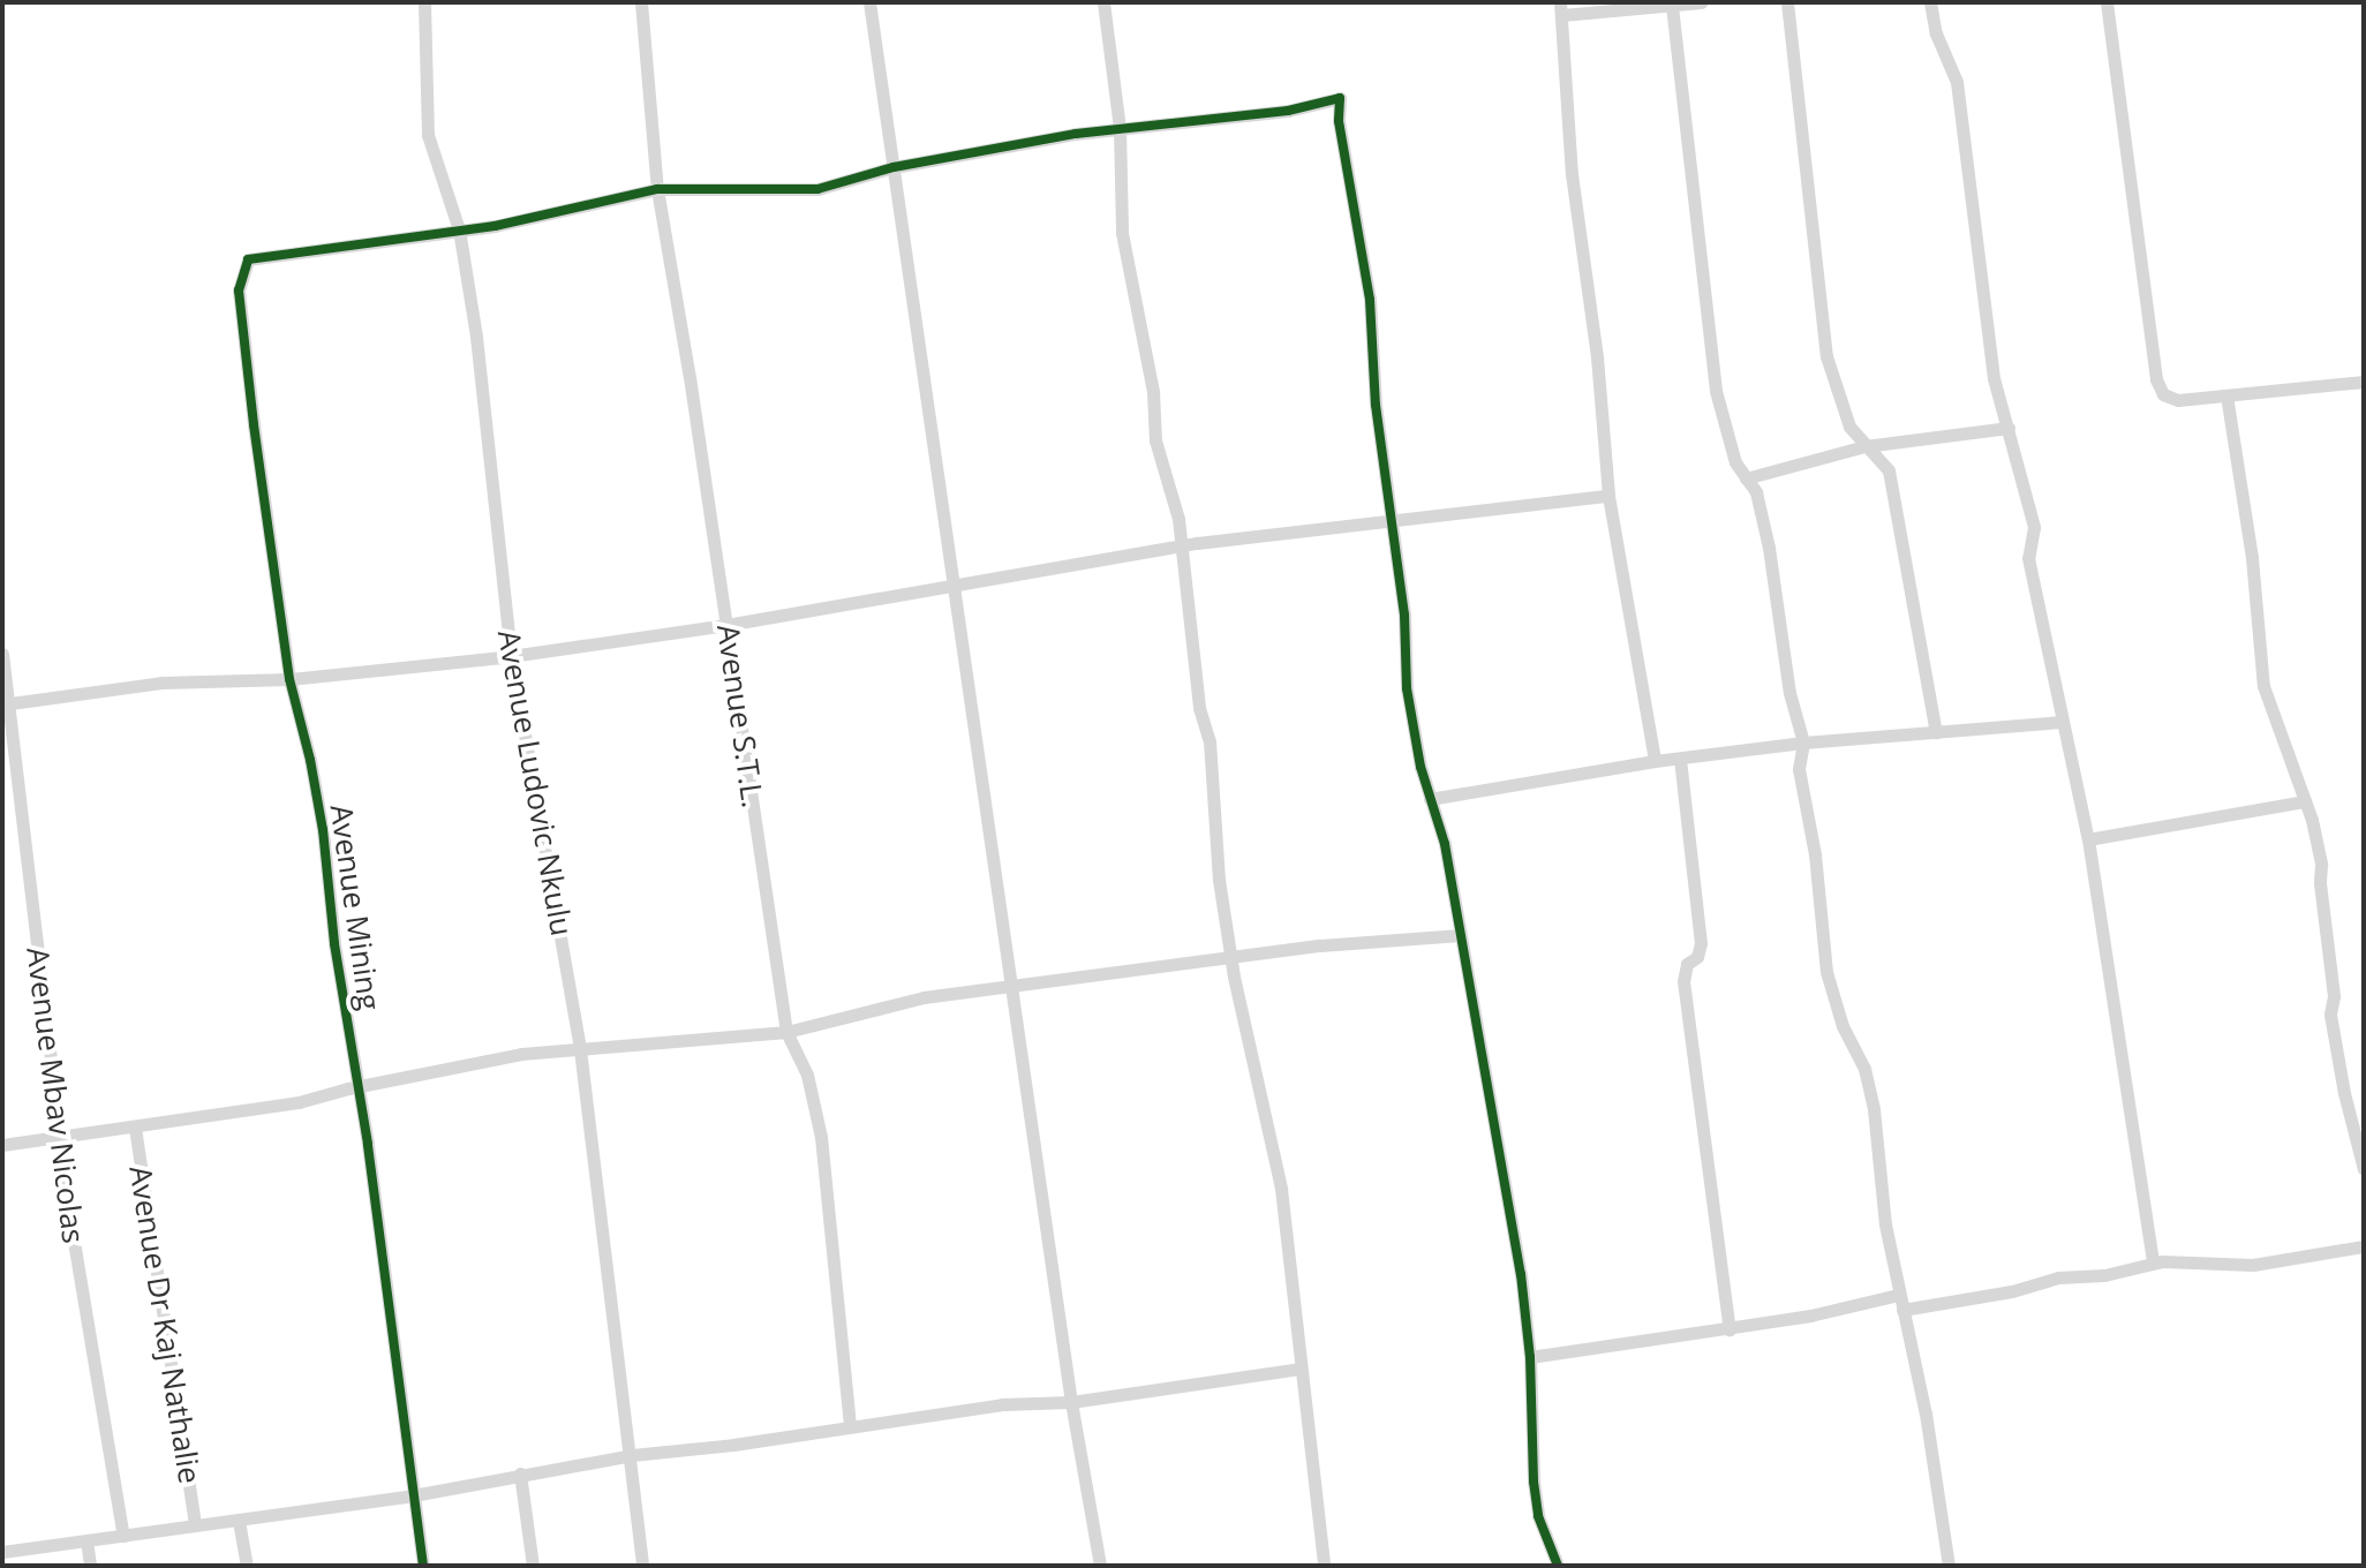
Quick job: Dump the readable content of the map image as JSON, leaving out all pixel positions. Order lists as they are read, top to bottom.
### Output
{
  "streets": {
    "street": [
      "Avenue S.T.L.",
      "Avenue Ludovic Nkulu",
      "Avenue Mining",
      "Avenue Mbav Nicolas",
      "Avenue Dr Kaj Nathalie"
    ]
  },
  "crossings": [
    ["Avenue Ludovic Nkulu", "Avenue Mining"]
  ]
}
